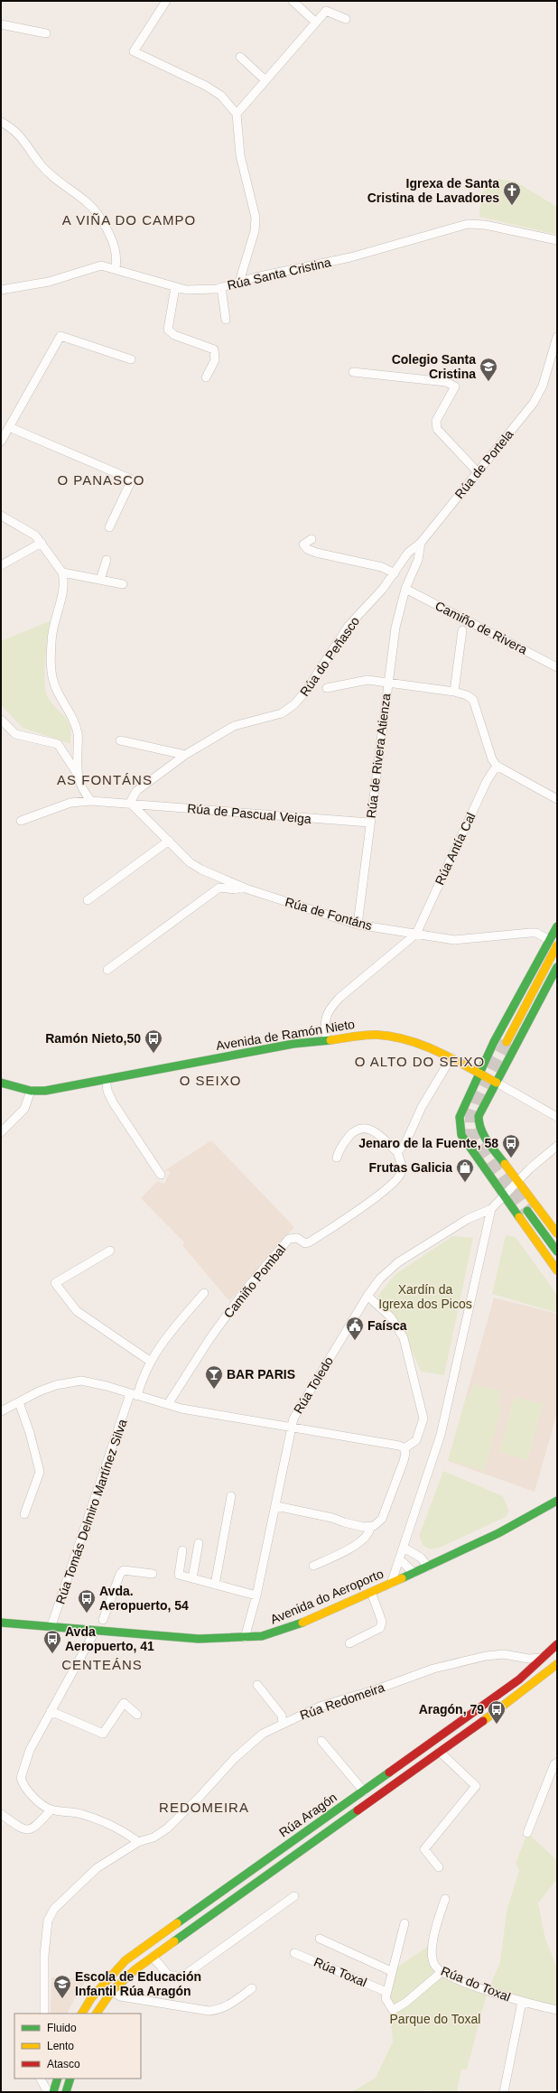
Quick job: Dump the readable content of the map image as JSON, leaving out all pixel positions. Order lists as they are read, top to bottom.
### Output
{
  "streets": {
    "main road": ["Avenida de Ramón Nieto", "Avenida do Aeroporto", "Rúa Aragón"],
    "street": [
      "Rúa Santa Cristina",
      "Rúa de Portela",
      "Camiño de Rivera",
      "Rúa do Peñasco",
      "Rúa de Rivera Atienza",
      "Rúa de Pascual Veiga",
      "Rúa Antía Cal",
      "Rúa de Fontáns",
      "Camiño Pombal",
      "Rúa Toledo",
      "Rúa Tomás Delmiro Martínez Silva",
      "Rúa Redomeira",
      "Rúa Toxal",
      "Rúa do Toxal"
    ]
  },
  "crossings": [
    ["Rúa de Portela", "Camiño de Rivera"],
    ["Rúa de Portela", "Rúa do Peñasco"],
    ["Rúa de Portela", "Rúa de Rivera Atienza"],
    ["Camiño de Rivera", "Rúa de Rivera Atienza"],
    ["Rúa do Peñasco", "Rúa de Pascual Veiga"],
    ["Rúa do Peñasco", "Rúa de Fontáns"],
    ["Rúa de Rivera Atienza", "Rúa de Pascual Veiga"],
    ["Rúa de Rivera Atienza", "Rúa de Fontáns"],
    ["Rúa de Pascual Veiga", "Rúa de Fontáns"],
    ["Rúa Antía Cal", "Rúa de Fontáns"],
    ["Camiño Pombal", "Rúa Toledo"],
    ["Rúa Toledo", "Rúa Tomás Delmiro Martínez Silva"],
    ["Rúa Tomás Delmiro Martínez Silva", "Avenida do Aeroporto"],
    ["Rúa Redomeira", "Rúa Aragón"]
  ],
  "districts": [
    "A VIÑA DO CAMPO",
    "O PANASCO",
    "AS FONTÁNS",
    "O ALTO DO SEIXO",
    "O SEIXO",
    "CENTEÁNS",
    "REDOMEIRA"
  ],
  "parks": ["Xardín da Igrexa dos Picos", "Parque do Toxal"],
  "places": {
    "church": ["Igrexa de Santa Cristina de Lavadores"],
    "school or university": ["Colegio Santa Cristina", "Escola de Educación Infantil Rúa Aragón"],
    "bus stop": [
      "Ramón Nieto,50",
      "Jenaro de la Fuente, 58",
      "Avda. Aeropuerto, 54",
      "Avda Aeropuerto, 41",
      "Aragón, 79"
    ],
    "shop": ["Frutas Galicia"],
    "public building": ["Faísca"],
    "bar": ["BAR PARIS"]
  },
  "legend": ["Fluido", "Lento", "Atasco"]
}
